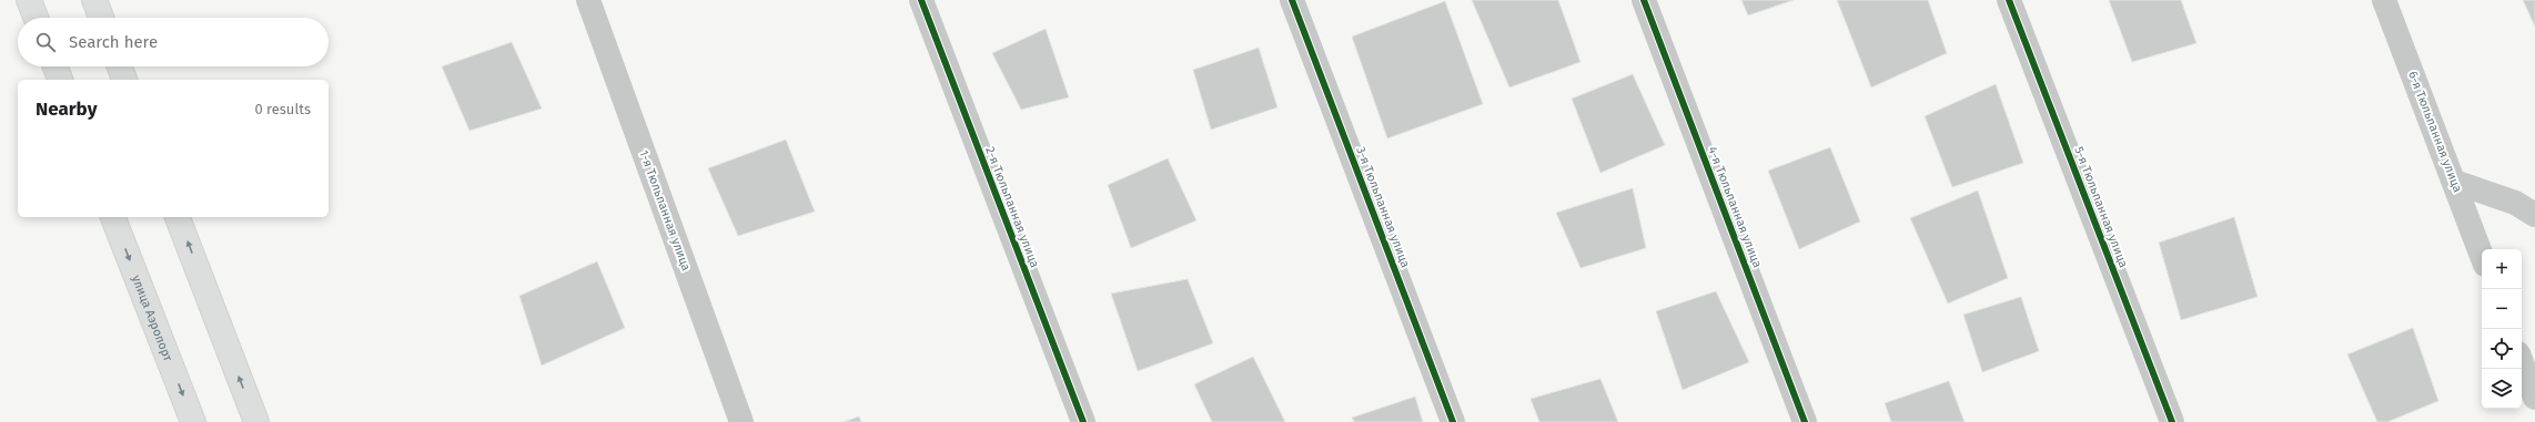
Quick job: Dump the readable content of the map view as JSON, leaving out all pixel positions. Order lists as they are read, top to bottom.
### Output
{
  "streets": {
    "main road": ["улица Аэропорт"],
    "street": [
      "6-я Тюльпанная улица",
      "2-я Тюльпанная улица",
      "3-я Тюльпанная улица",
      "4-я Тюльпанная улица",
      "5-я Тюльпанная улица",
      "1-я Тюльпанная улица"
    ]
  },
  "page": {
    "search": "Search here",
    "heading": ["Nearby", "0 results"],
    "map_buttons": ["+", "−"]
  }
}
